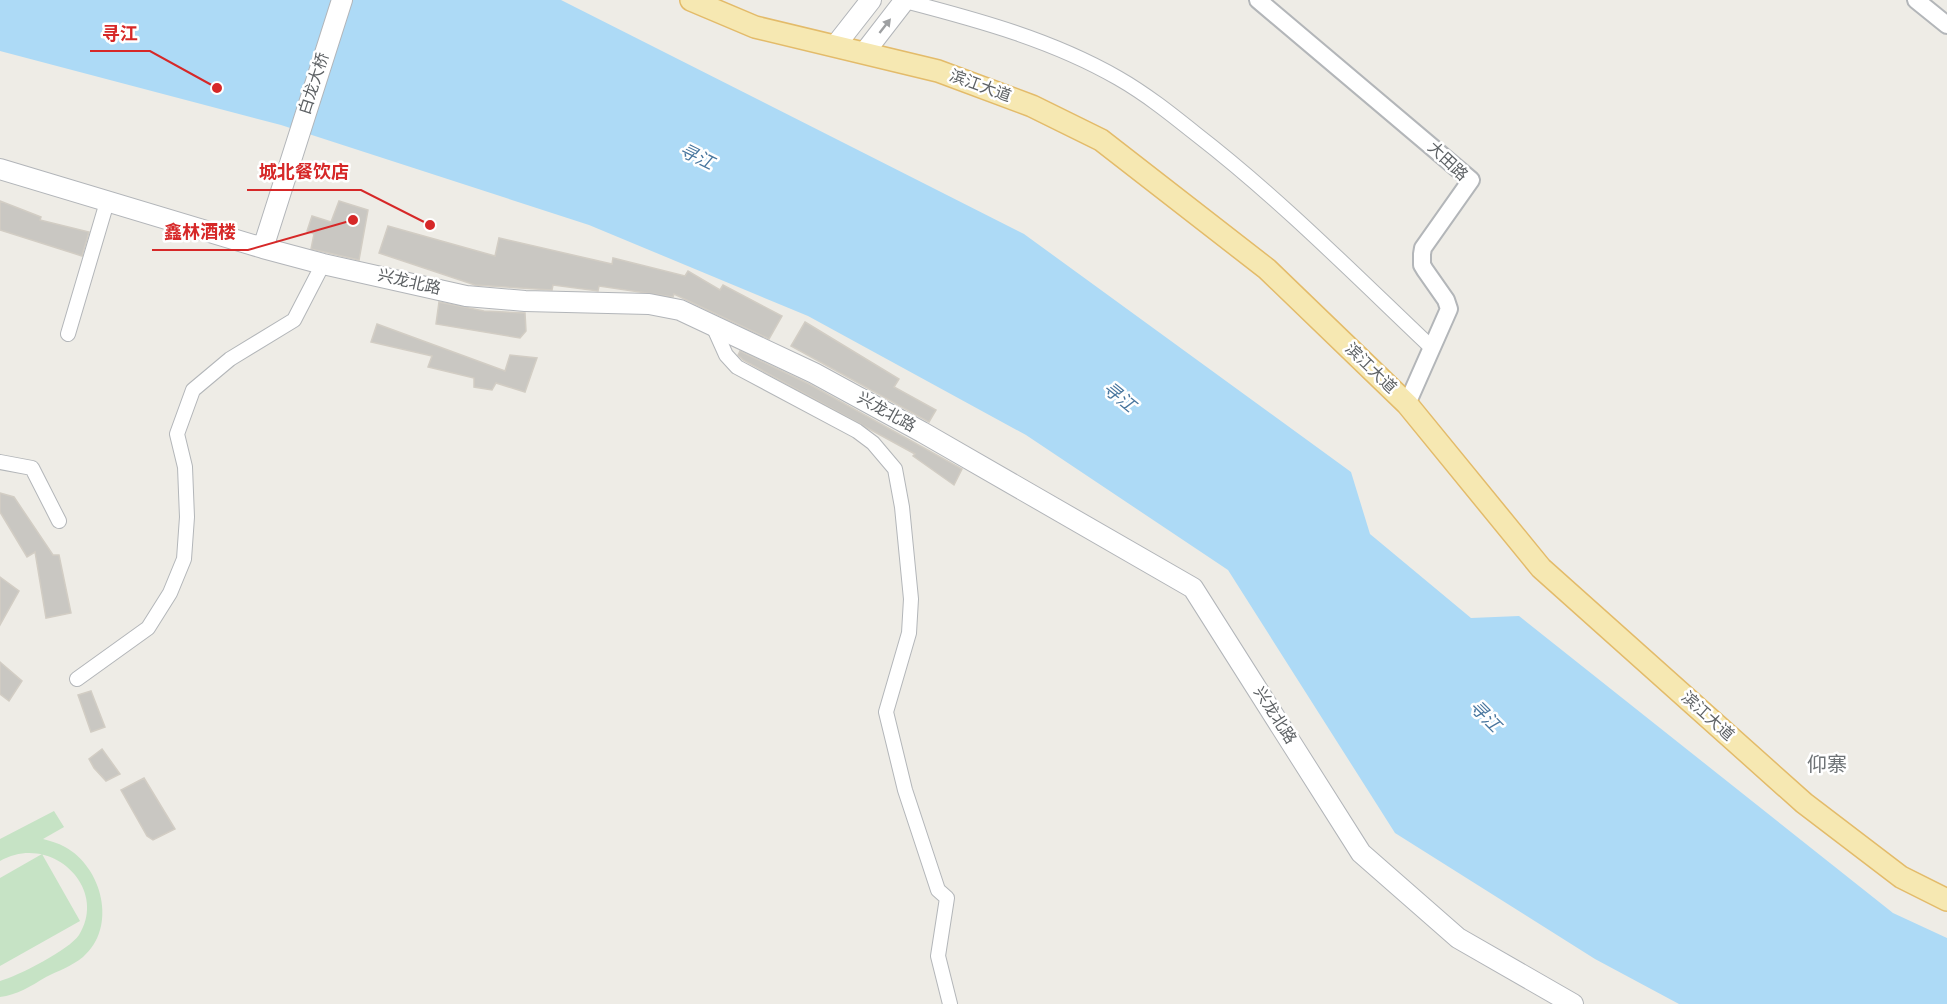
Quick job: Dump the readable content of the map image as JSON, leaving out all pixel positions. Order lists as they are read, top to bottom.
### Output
{
  "streets": {
    "main road": ["白龙大桥", "滨江大道", "兴龙北路"],
    "street": ["大田路"]
  },
  "crossings": [
    ["白龙大桥", "兴龙北路"],
    ["滨江大道", "大田路"]
  ],
  "districts": ["仰寨"],
  "water": ["寻江"],
  "places": ["寻江", "鑫林酒楼", "城北餐饮店"]
}
